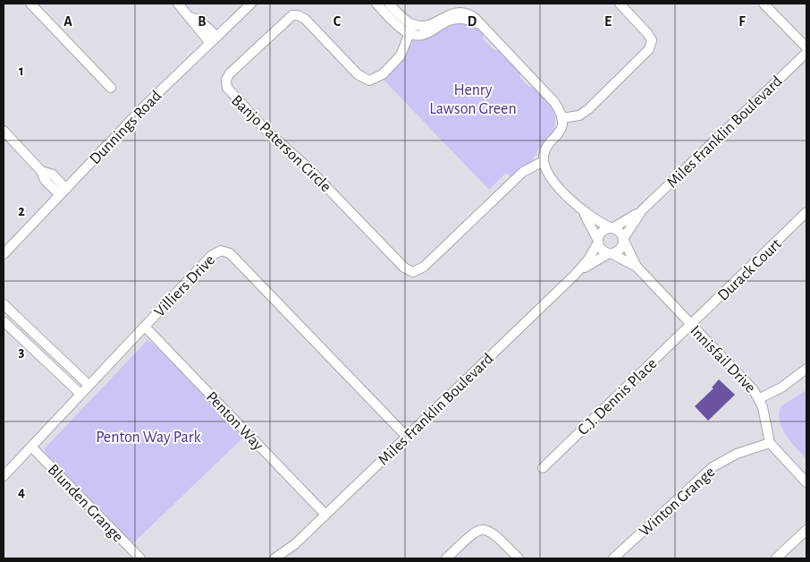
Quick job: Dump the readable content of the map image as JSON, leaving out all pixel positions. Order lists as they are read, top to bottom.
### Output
{
  "streets": {
    "street": [
      "Dunnings Road",
      "Miles Franklin Boulevard",
      "Banjo Paterson Circle",
      "Durack Court",
      "Villiers Drive",
      "Innisfail Drive",
      "C.J. Dennis Place",
      "Penton Way",
      "Winton Grange",
      "Blunden Grange"
    ]
  },
  "crossings": [
    ["Miles Franklin Boulevard", "Villiers Drive"],
    ["Miles Franklin Boulevard", "Innisfail Drive"],
    ["Miles Franklin Boulevard", "Penton Way"],
    ["Durack Court", "Innisfail Drive"],
    ["Durack Court", "C.J. Dennis Place"],
    ["Villiers Drive", "Penton Way"],
    ["Villiers Drive", "Blunden Grange"],
    ["Innisfail Drive", "C.J. Dennis Place"],
    ["Innisfail Drive", "Winton Grange"]
  ],
  "parks": ["Henry Lawson Green", "Penton Way Park"],
  "grid": {
    "columns": [
      "A",
      "B",
      "C",
      "D",
      "E",
      "F"
    ],
    "rows": [
      "1",
      "2",
      "3",
      "4"
    ]
  }
}
